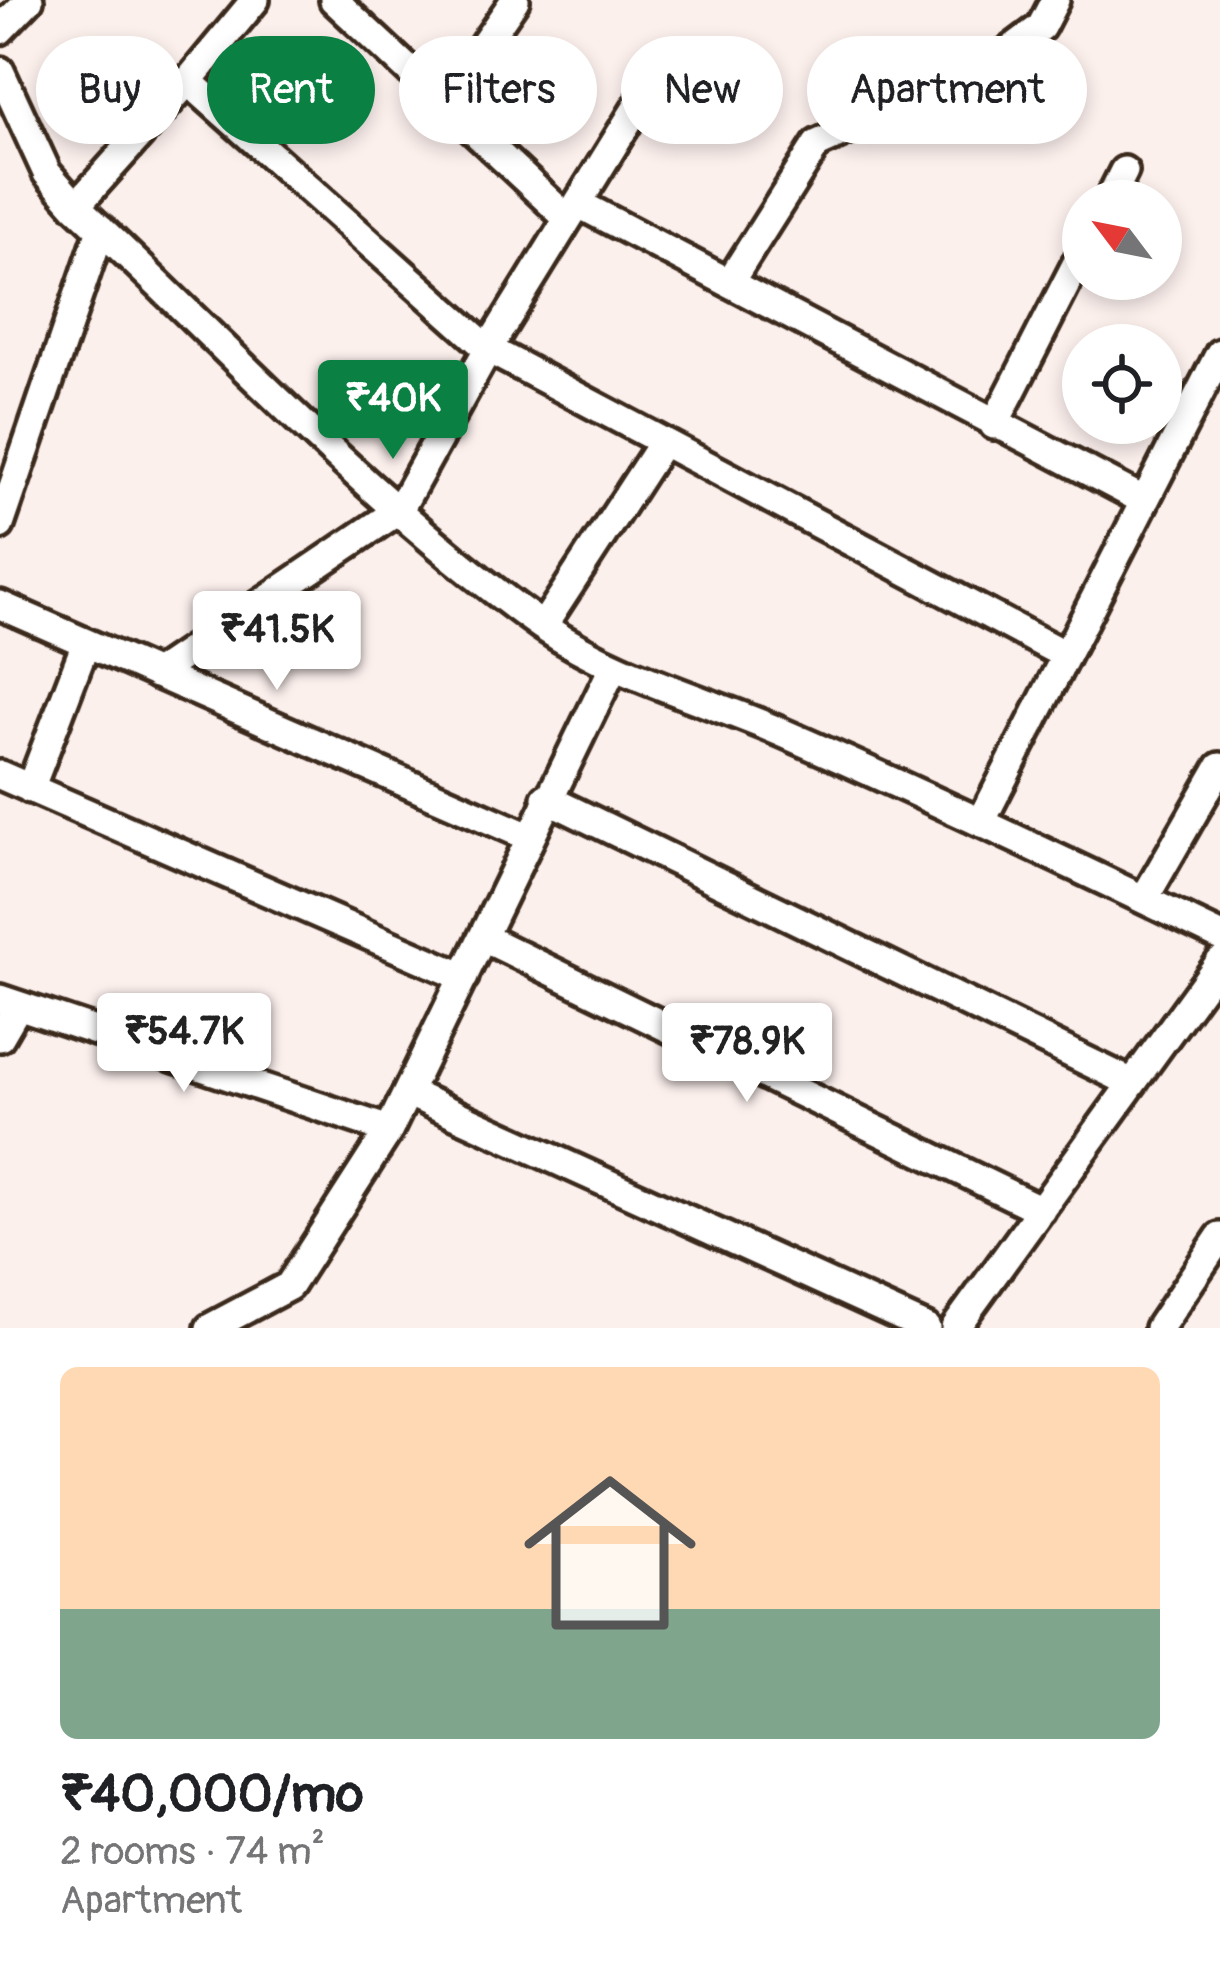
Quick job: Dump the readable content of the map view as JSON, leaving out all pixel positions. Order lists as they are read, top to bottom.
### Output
{
  "north": "top left",
  "page": {
    "chip": [
      "Buy",
      "Rent",
      "Filters",
      "New",
      "Apartment"
    ],
    "price": [
      "₹40K",
      "₹41.5K",
      "₹54.7K",
      "₹78.9K"
    ],
    "list": [
      {
        "name": "₹40,000/mo",
        "note": "2 rooms · 74 m² · Apartment"
      }
    ]
  }
}
